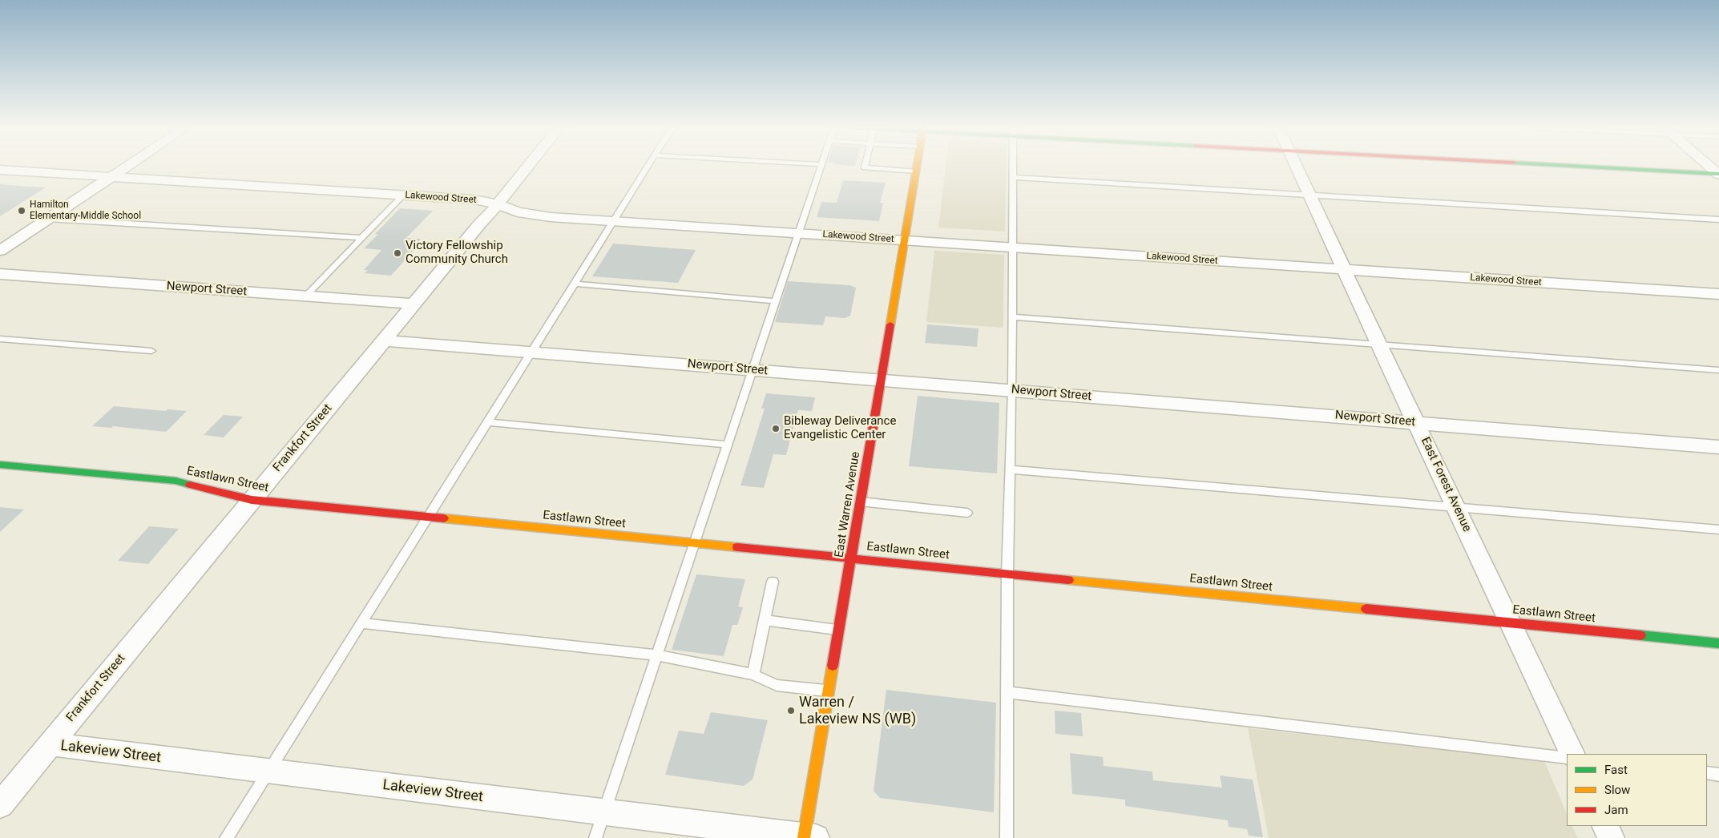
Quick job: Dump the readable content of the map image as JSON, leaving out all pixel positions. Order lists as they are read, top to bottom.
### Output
{
  "streets": {
    "street": [
      "Lakewood Street",
      "Newport Street",
      "Frankfort Street",
      "Eastlawn Street",
      "East Forest Avenue",
      "East Warren Avenue",
      "Lakeview Street"
    ]
  },
  "crossings": [
    ["Lakewood Street", "Frankfort Street"],
    ["Lakewood Street", "East Forest Avenue"],
    ["Lakewood Street", "East Warren Avenue"],
    ["Newport Street", "Frankfort Street"],
    ["Newport Street", "East Forest Avenue"],
    ["Newport Street", "East Warren Avenue"],
    ["Frankfort Street", "Eastlawn Street"],
    ["Frankfort Street", "Lakeview Street"],
    ["Eastlawn Street", "East Forest Avenue"],
    ["Eastlawn Street", "East Warren Avenue"],
    ["East Warren Avenue", "Lakeview Street"]
  ],
  "places": [
    "Hamilton Elementary-Middle School",
    "Victory Fellowship Community Church",
    "Bibleway Deliverance Evangelistic Center",
    "Warren / Lakeview NS (WB)"
  ],
  "legend": ["Fast", "Slow", "Jam"]
}
